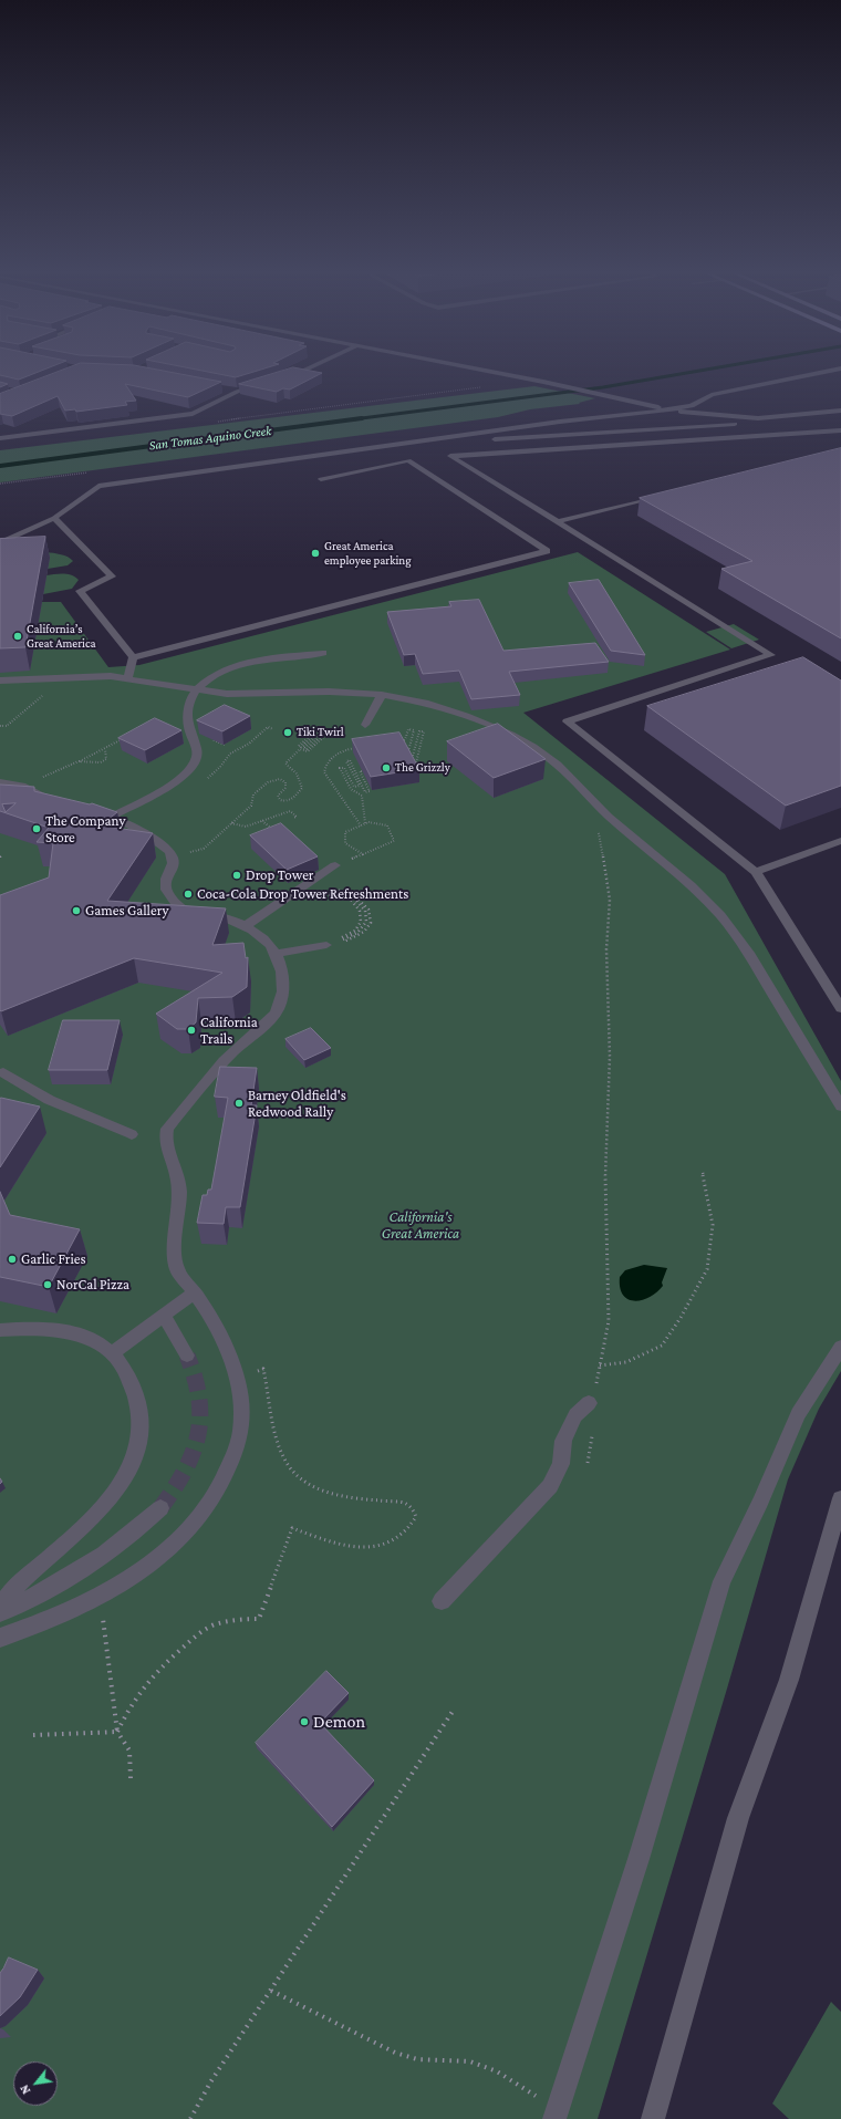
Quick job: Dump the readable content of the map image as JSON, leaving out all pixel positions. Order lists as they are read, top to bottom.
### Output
{
  "water": ["San Tomas Aquino Creek"],
  "parks": ["California's Great America"],
  "places": [
    "Great America employee parking",
    "California’s Great America",
    "Tiki Twirl",
    "The Grizzly",
    "The Company Store",
    "Drop Tower",
    "Coca-Cola Drop Tower Refreshments",
    "Games Gallery",
    "California Trails",
    "Barney Oldfield's Redwood Rally",
    "Garlic Fries",
    "NorCal Pizza",
    "Demon"
  ],
  "north": "bottom left"
}
